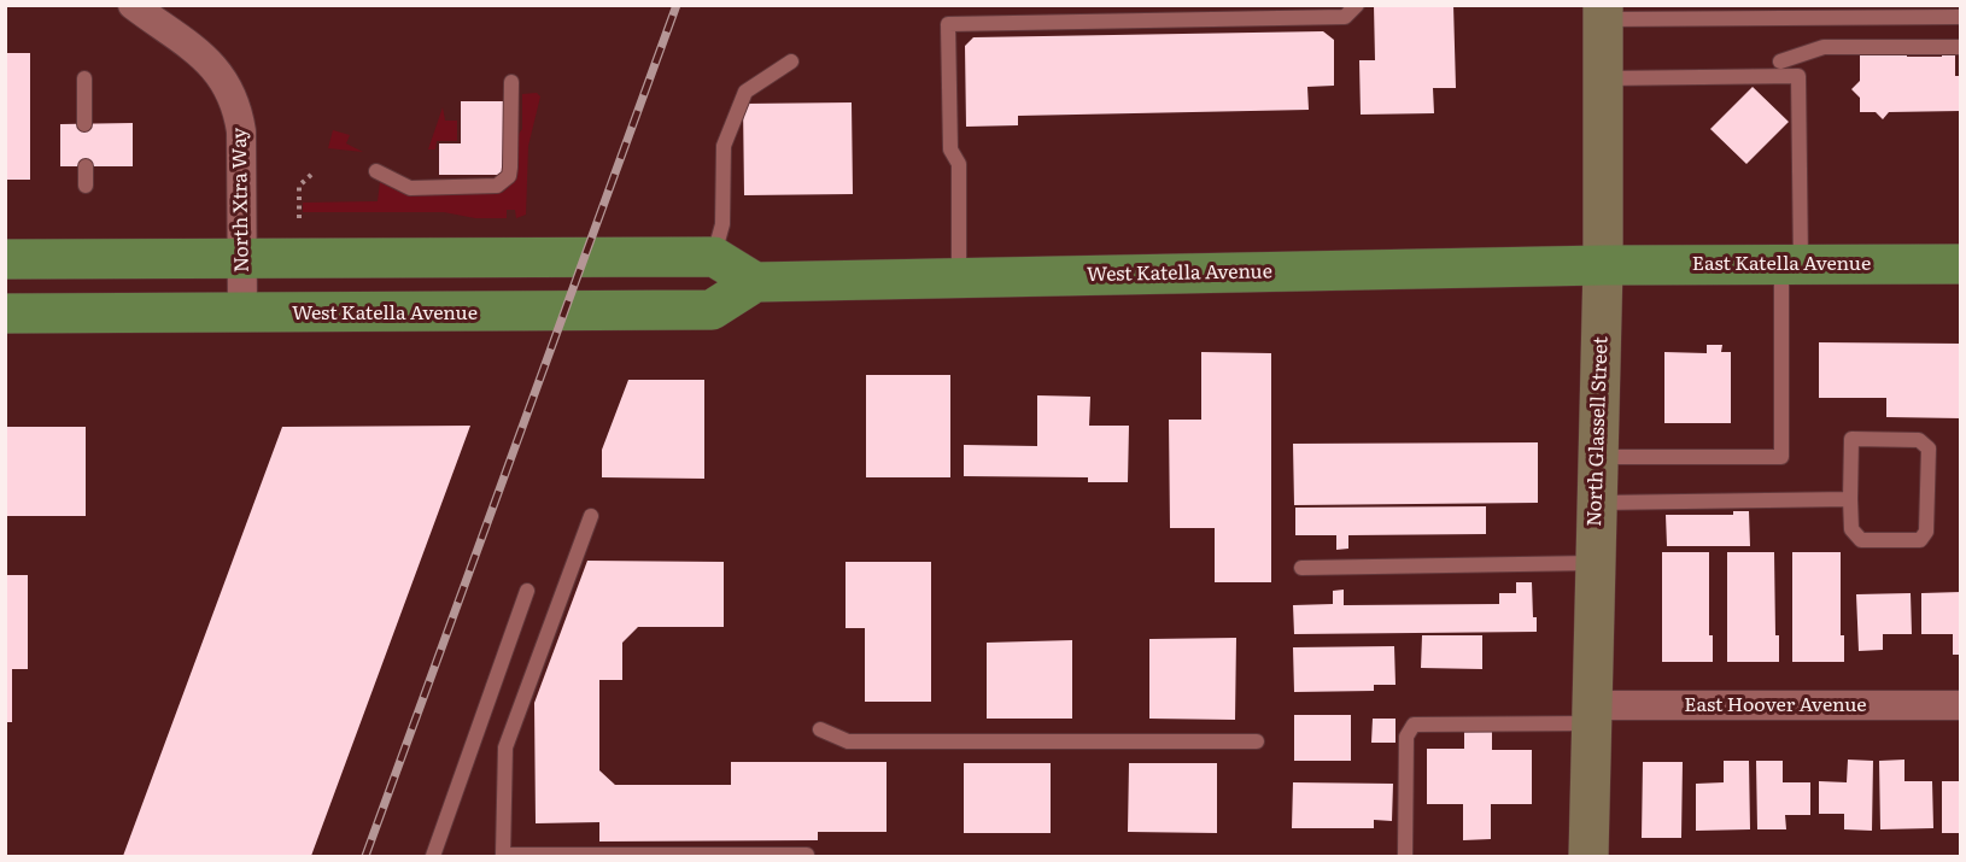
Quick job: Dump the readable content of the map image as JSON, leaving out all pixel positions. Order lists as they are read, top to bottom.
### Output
{
  "streets": {
    "main road": ["East Katella Avenue", "West Katella Avenue", "North Glassell Street"],
    "street": ["North Xtra Way", "East Hoover Avenue"]
  },
  "crossings": [
    ["North Xtra Way", "West Katella Avenue"],
    ["East Katella Avenue", "West Katella Avenue"],
    ["East Katella Avenue", "North Glassell Street"],
    ["West Katella Avenue", "North Glassell Street"],
    ["North Glassell Street", "East Hoover Avenue"]
  ]
}
